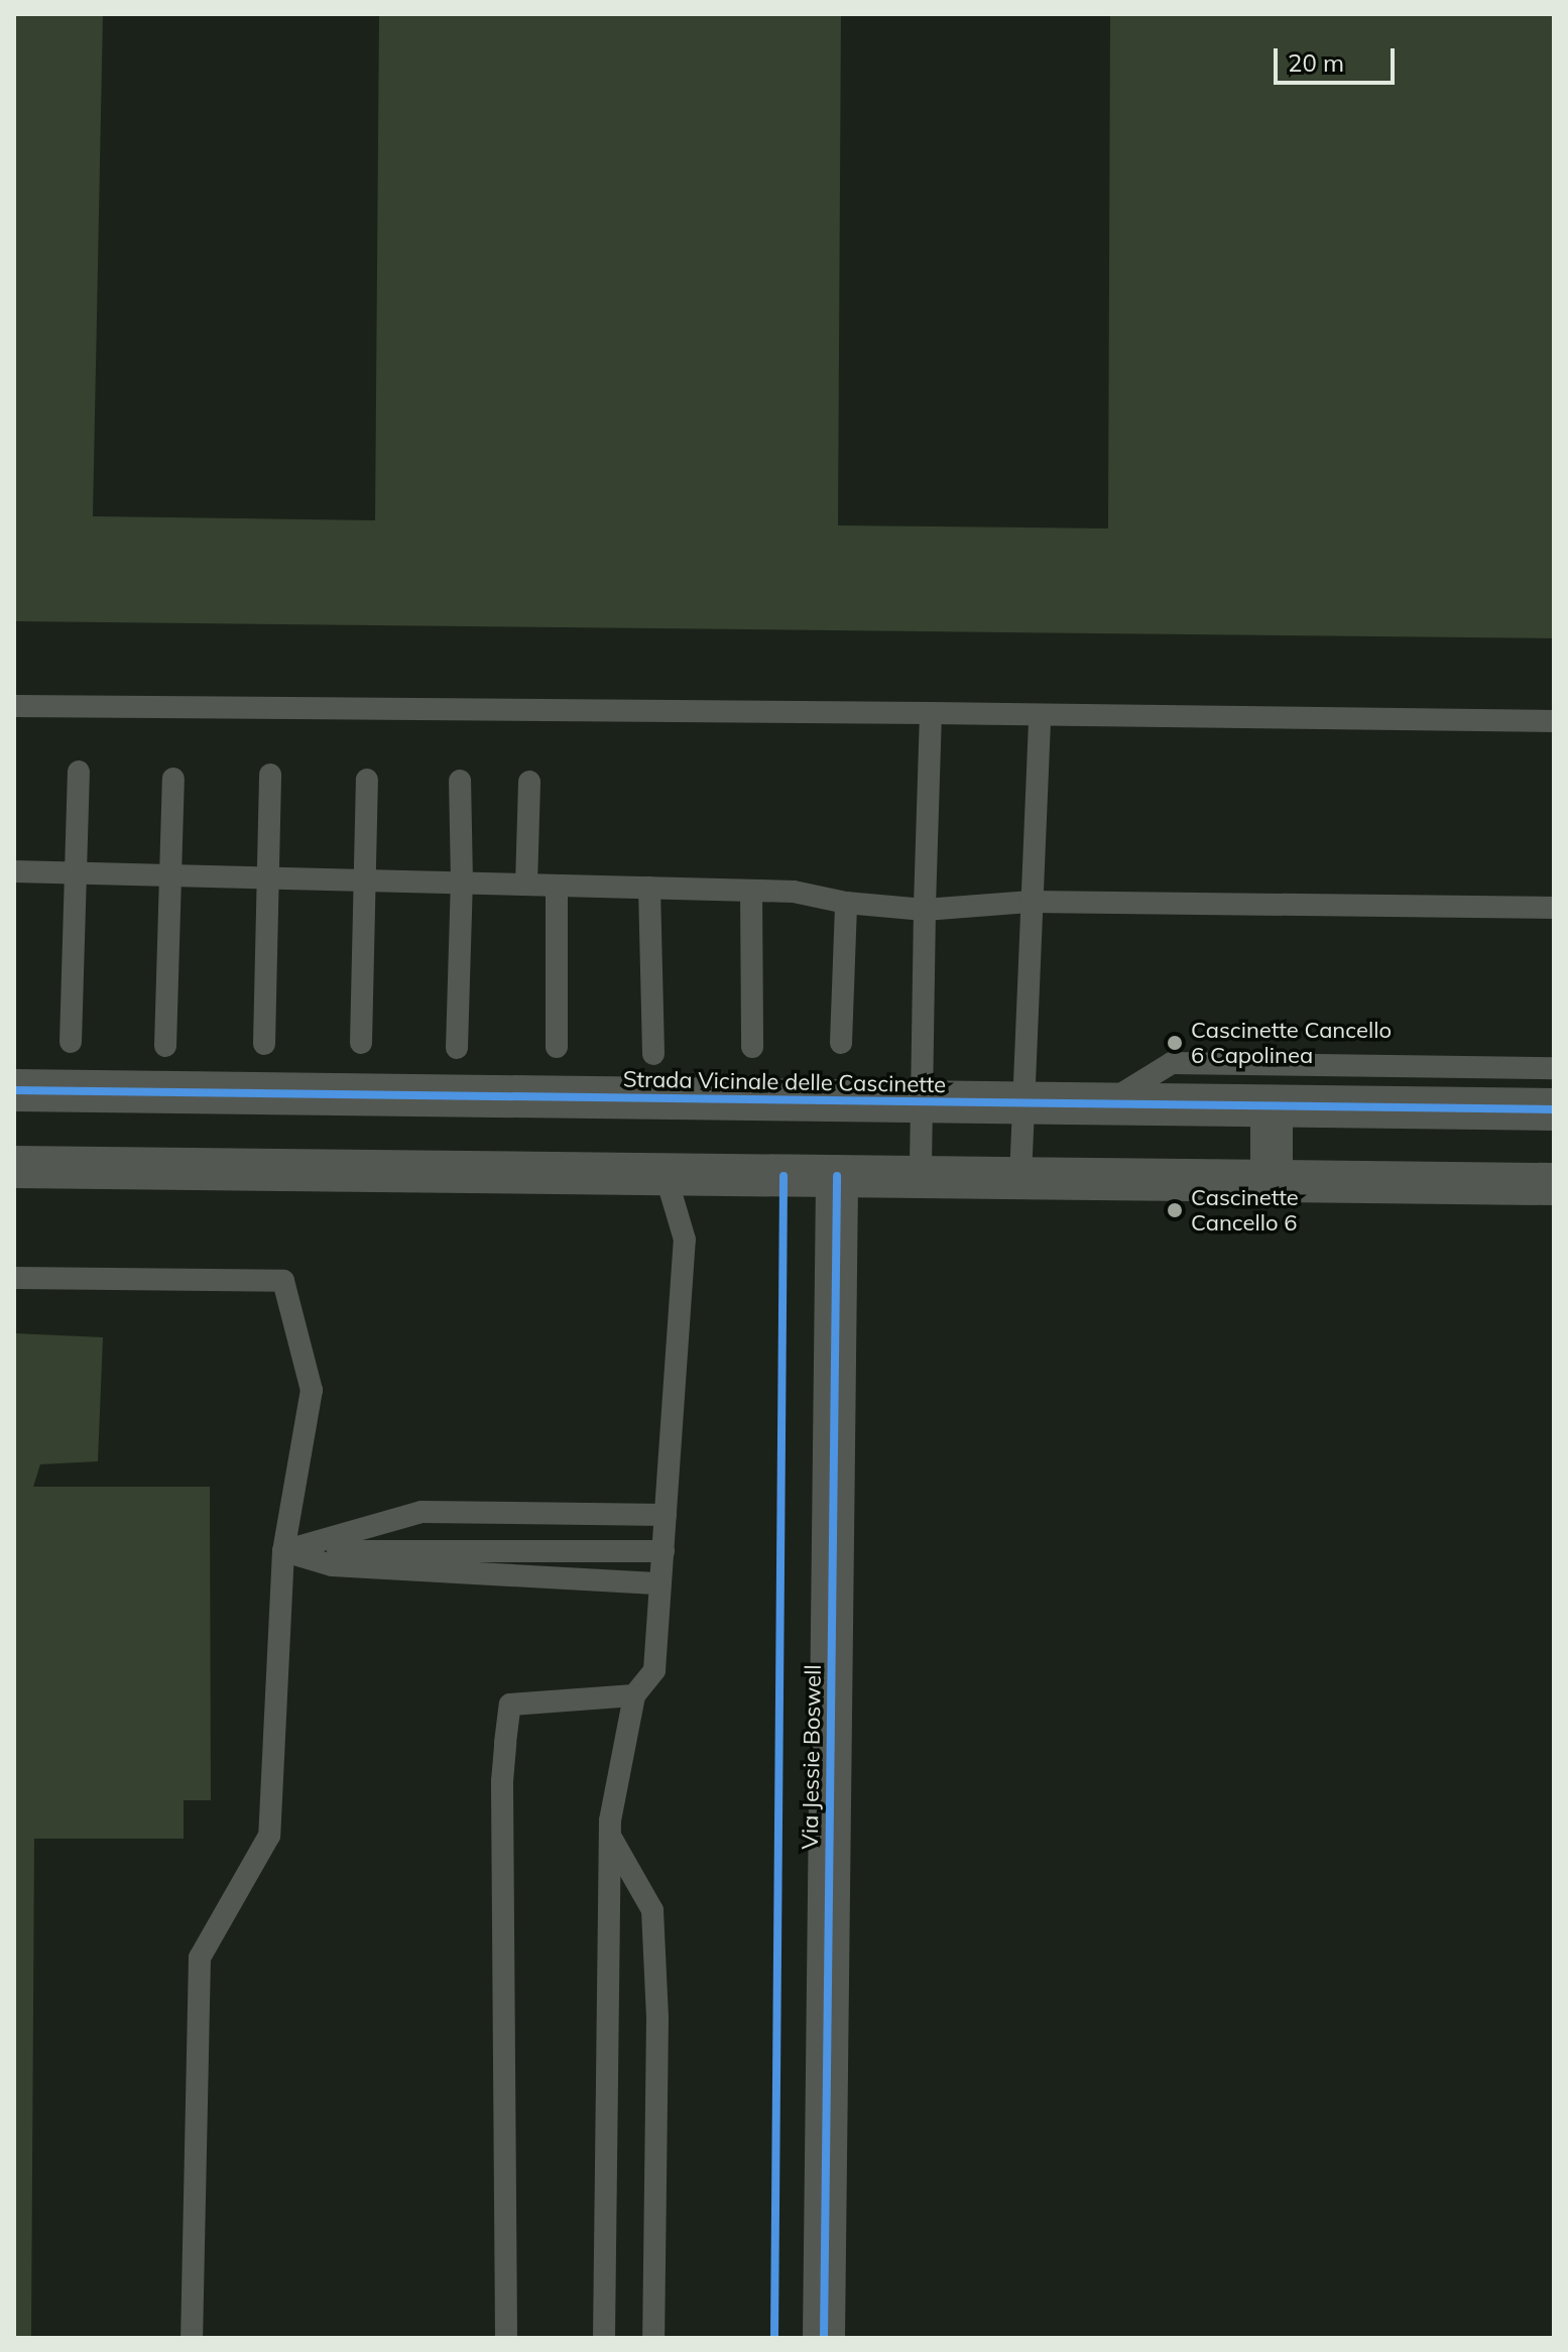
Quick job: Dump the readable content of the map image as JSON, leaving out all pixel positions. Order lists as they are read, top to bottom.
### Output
{
  "streets": {
    "street": ["Strada Vicinale delle Cascinette", "Via Jessie Boswell"]
  },
  "places": ["Cascinette Cancello 6 Capolinea", "Cascinette Cancello 6"],
  "scale_bar": "20 m"
}
